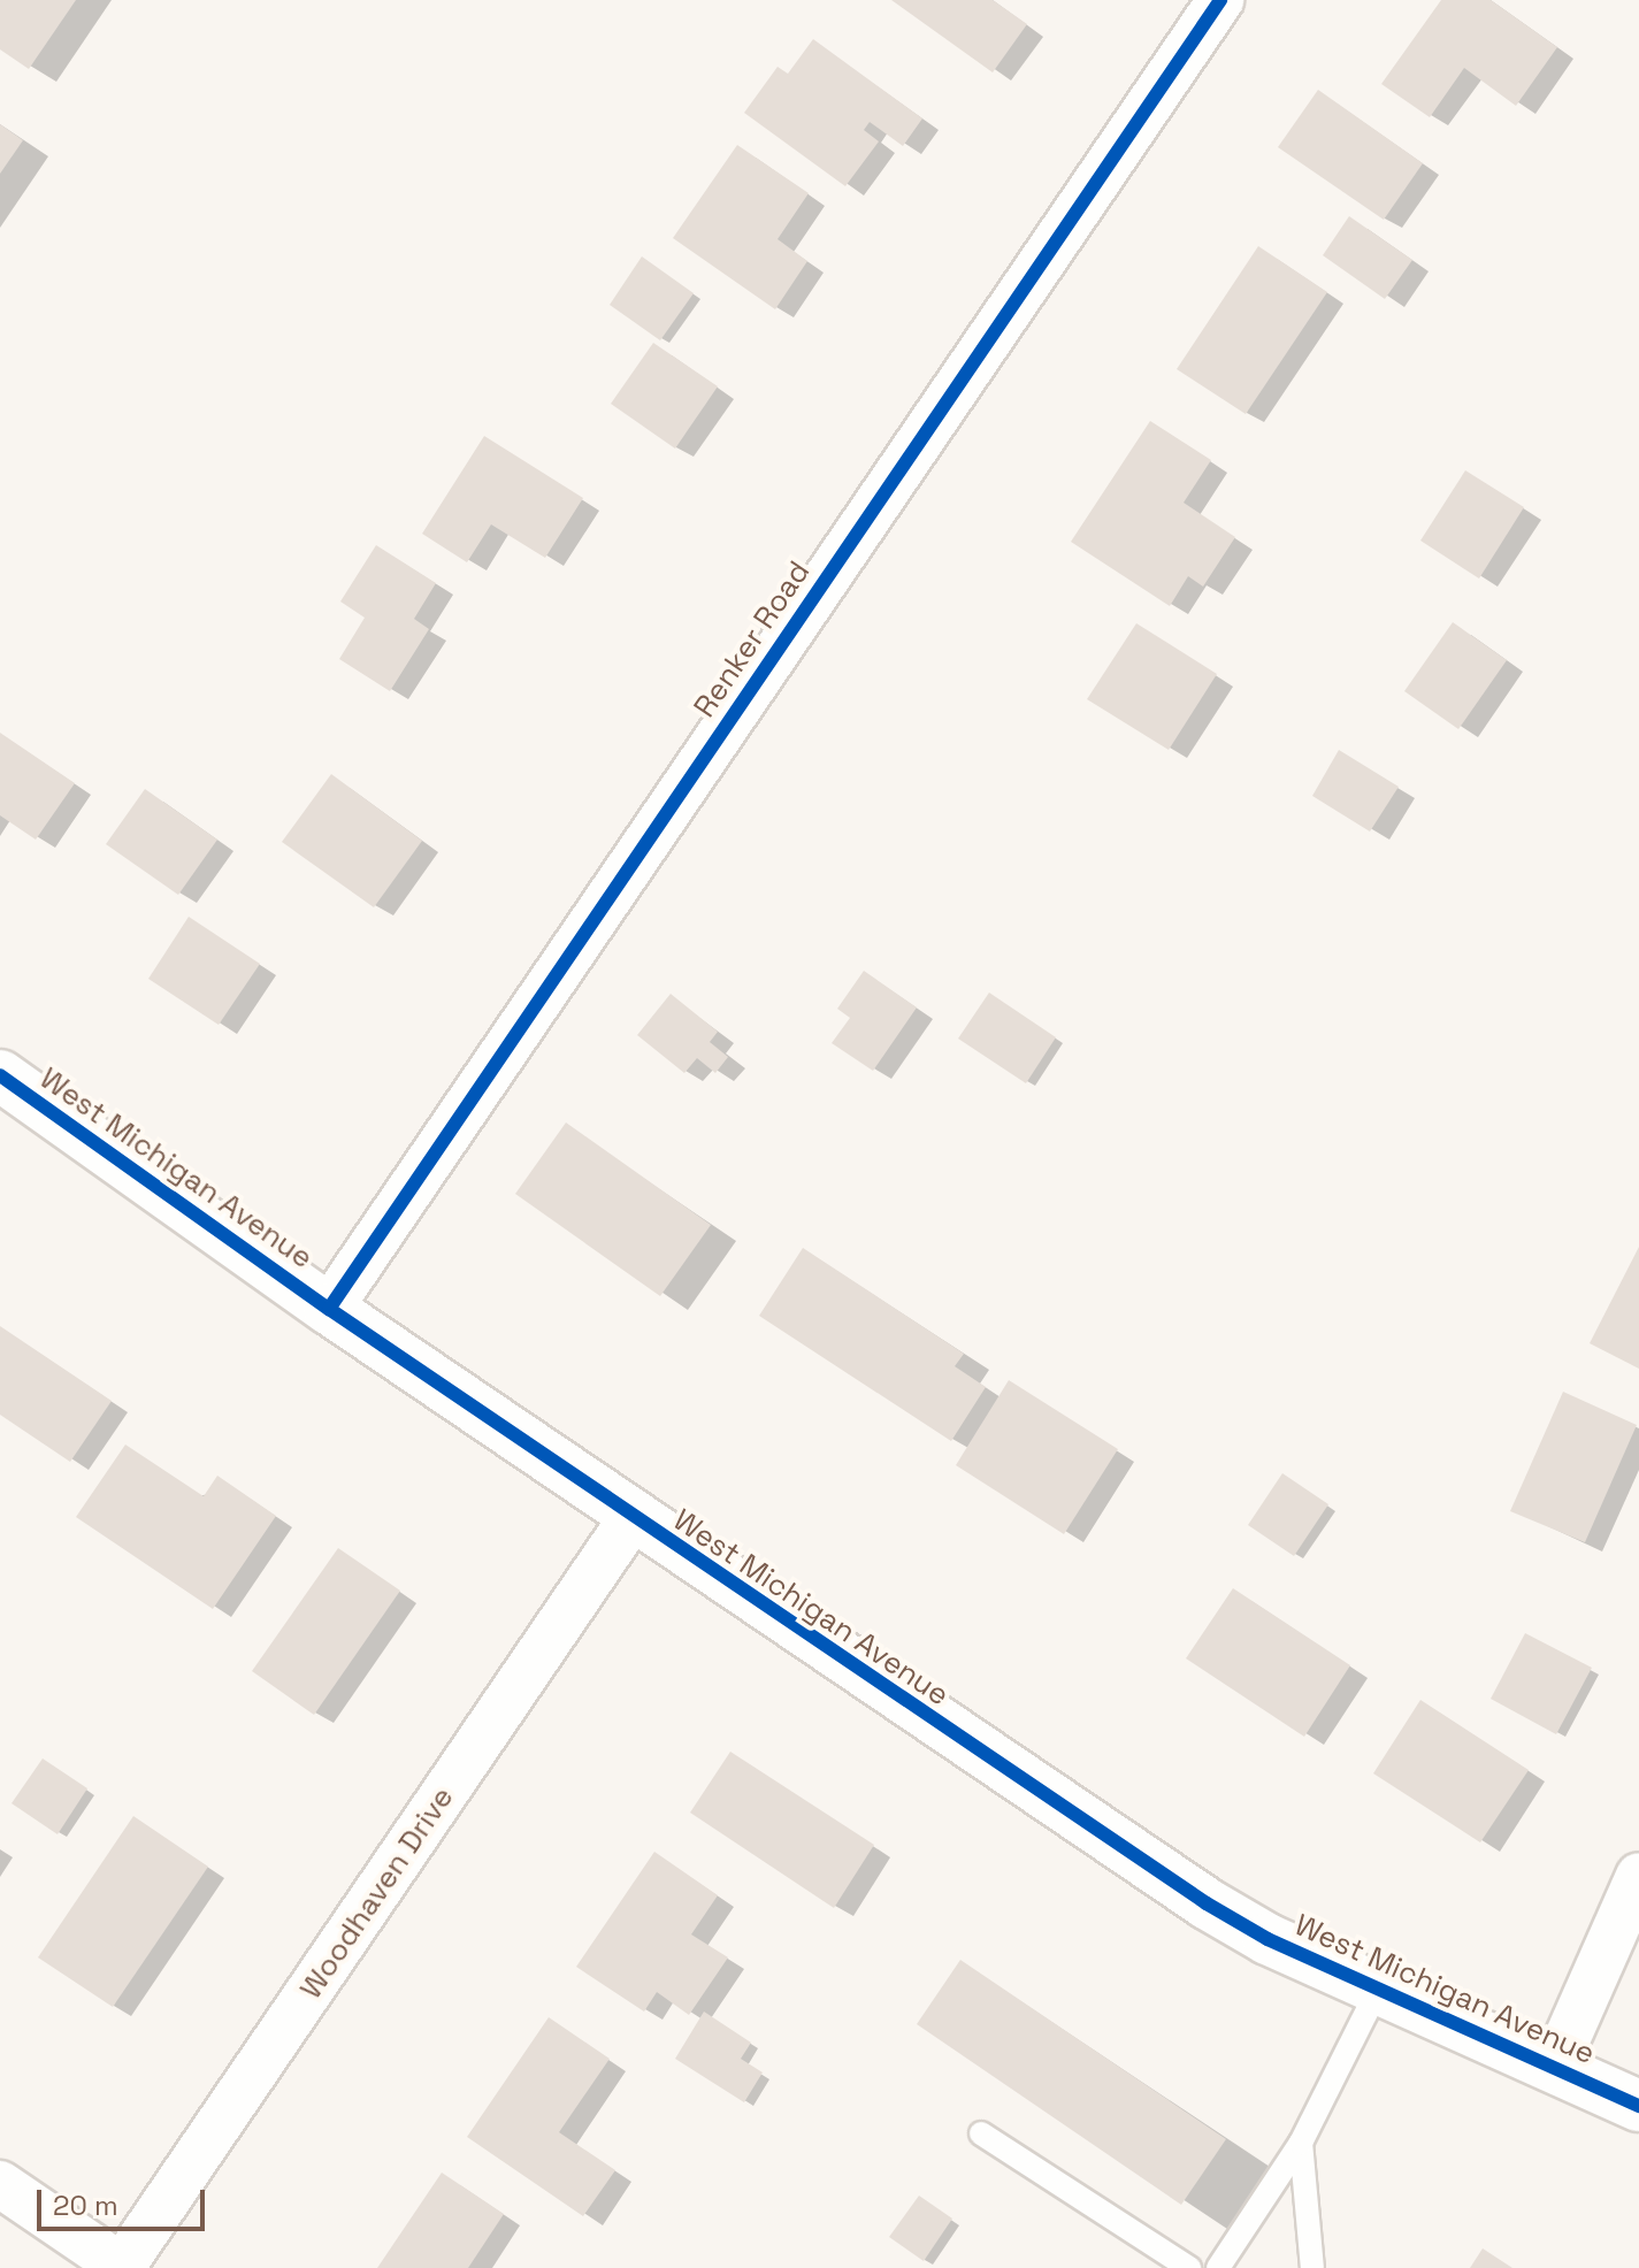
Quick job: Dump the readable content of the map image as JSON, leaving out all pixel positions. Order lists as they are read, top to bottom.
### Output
{
  "streets": {
    "street": ["Renker Road", "West Michigan Avenue", "Woodhaven Drive"]
  },
  "crossings": [
    ["Renker Road", "West Michigan Avenue"],
    ["West Michigan Avenue", "Woodhaven Drive"]
  ],
  "scale_bar": "20 m"
}
